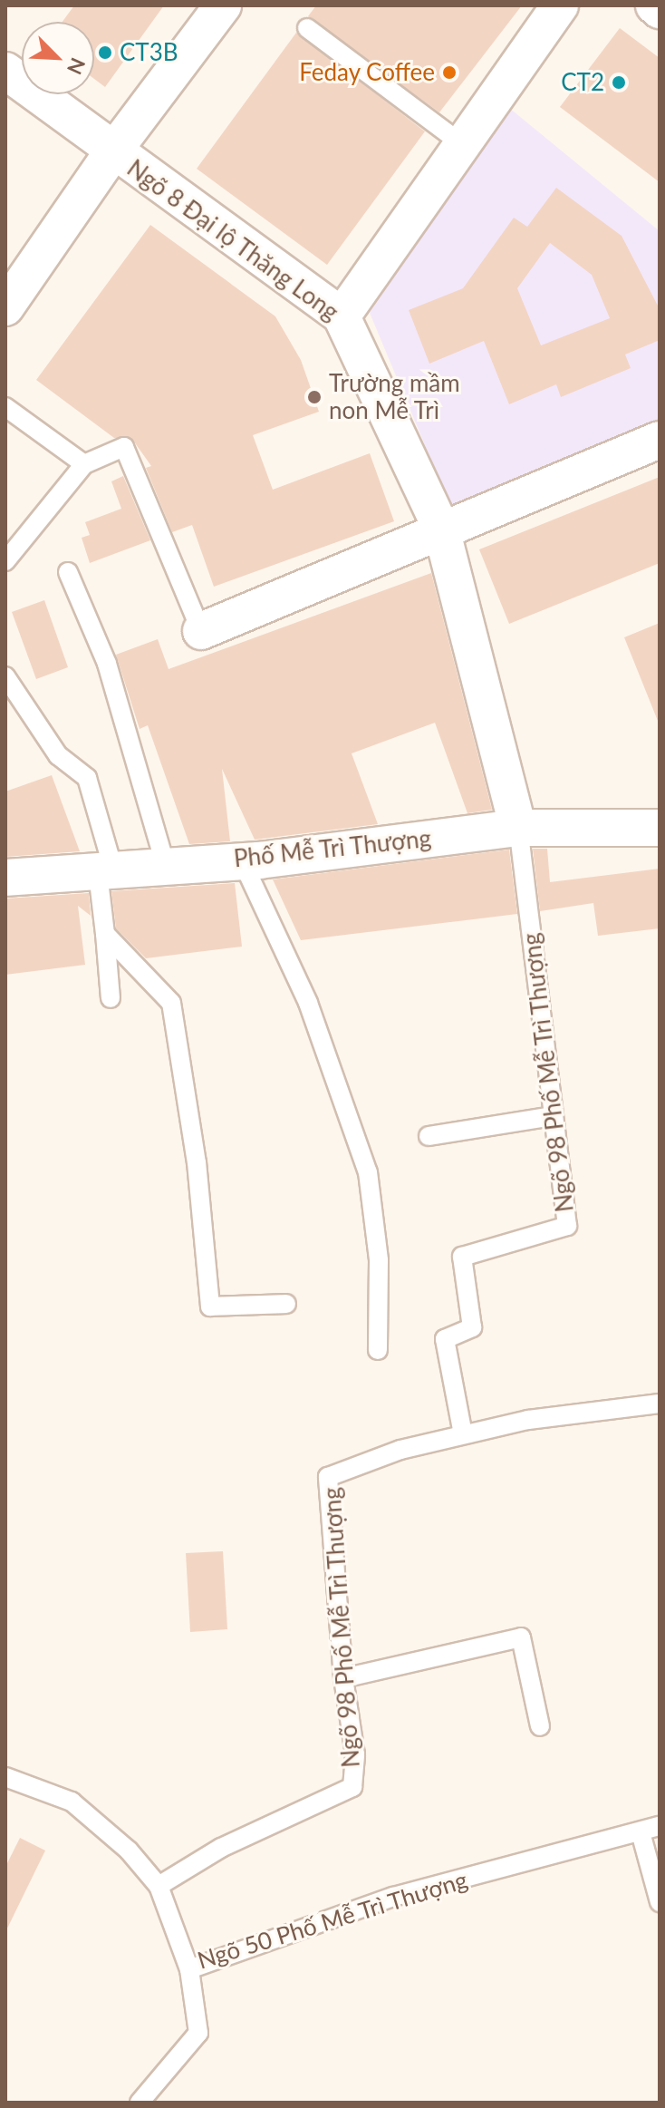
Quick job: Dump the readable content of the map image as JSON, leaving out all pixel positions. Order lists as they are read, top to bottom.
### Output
{
  "streets": {
    "street": ["Ngõ 8 Đại lộ Thăng Long", "Phố Mễ Trì Thượng"],
    "lane": ["Ngõ 98 Phố Mễ Trì Thượng", "Ngõ 50 Phố Mễ Trì Thượng"]
  },
  "crossings": [
    ["Ngõ 8 Đại lộ Thăng Long", "Phố Mễ Trì Thượng"],
    ["Ngõ 8 Đại lộ Thăng Long", "Ngõ 98 Phố Mễ Trì Thượng"],
    ["Phố Mễ Trì Thượng", "Ngõ 98 Phố Mễ Trì Thượng"],
    ["Ngõ 98 Phố Mễ Trì Thượng", "Ngõ 50 Phố Mễ Trì Thượng"]
  ],
  "places": [
    "CT3B",
    "Feday Coffee",
    "CT2",
    "Trường mầm non Mễ Trì"
  ],
  "north": "bottom right"
}
